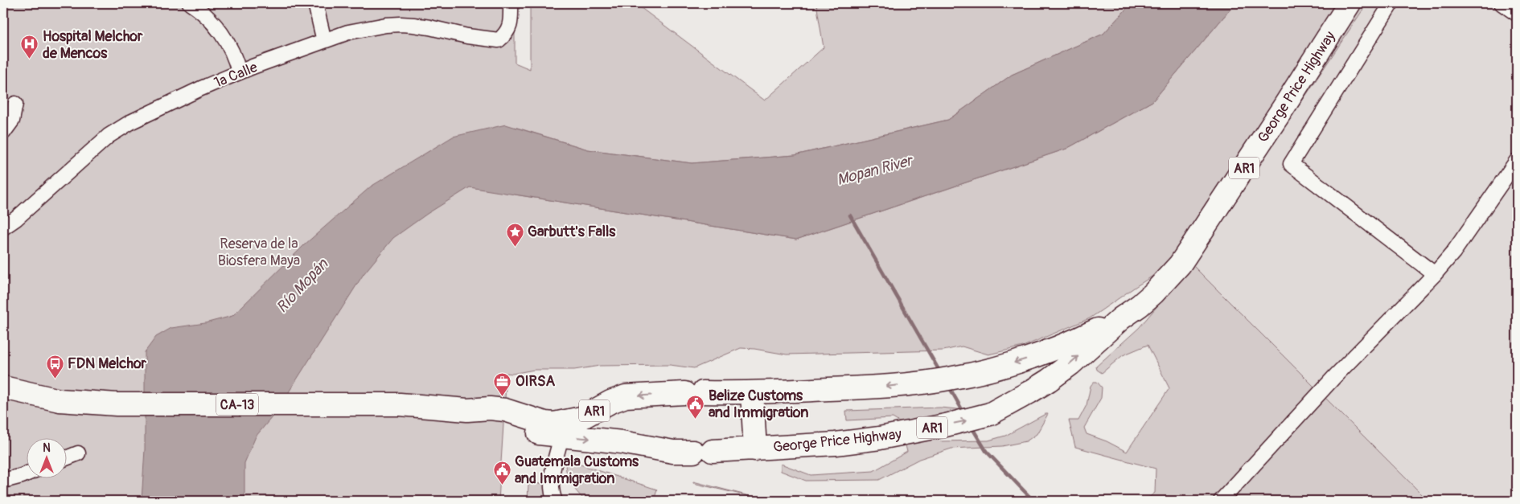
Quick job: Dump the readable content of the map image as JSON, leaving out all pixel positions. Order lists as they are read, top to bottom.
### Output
{
  "streets": {
    "highway": ["George Price Highway", "AR1", "CA-13"],
    "street": ["1a Calle"]
  },
  "crossings": [
    ["George Price Highway", "CA-13"]
  ],
  "water": ["Mopan River", "Río Mopán"],
  "parks": ["Reserva de la Biosfera Maya"],
  "places": {
    "hospital": ["Hospital Melchor de Mencos"],
    "place": ["Garbutt's Falls"],
    "bus stop": ["FDN Melchor"],
    "office": ["OIRSA"],
    "public building": ["Belize Customs and Immigration", "Guatemala Customs and Immigration"]
  },
  "north": "top"
}
